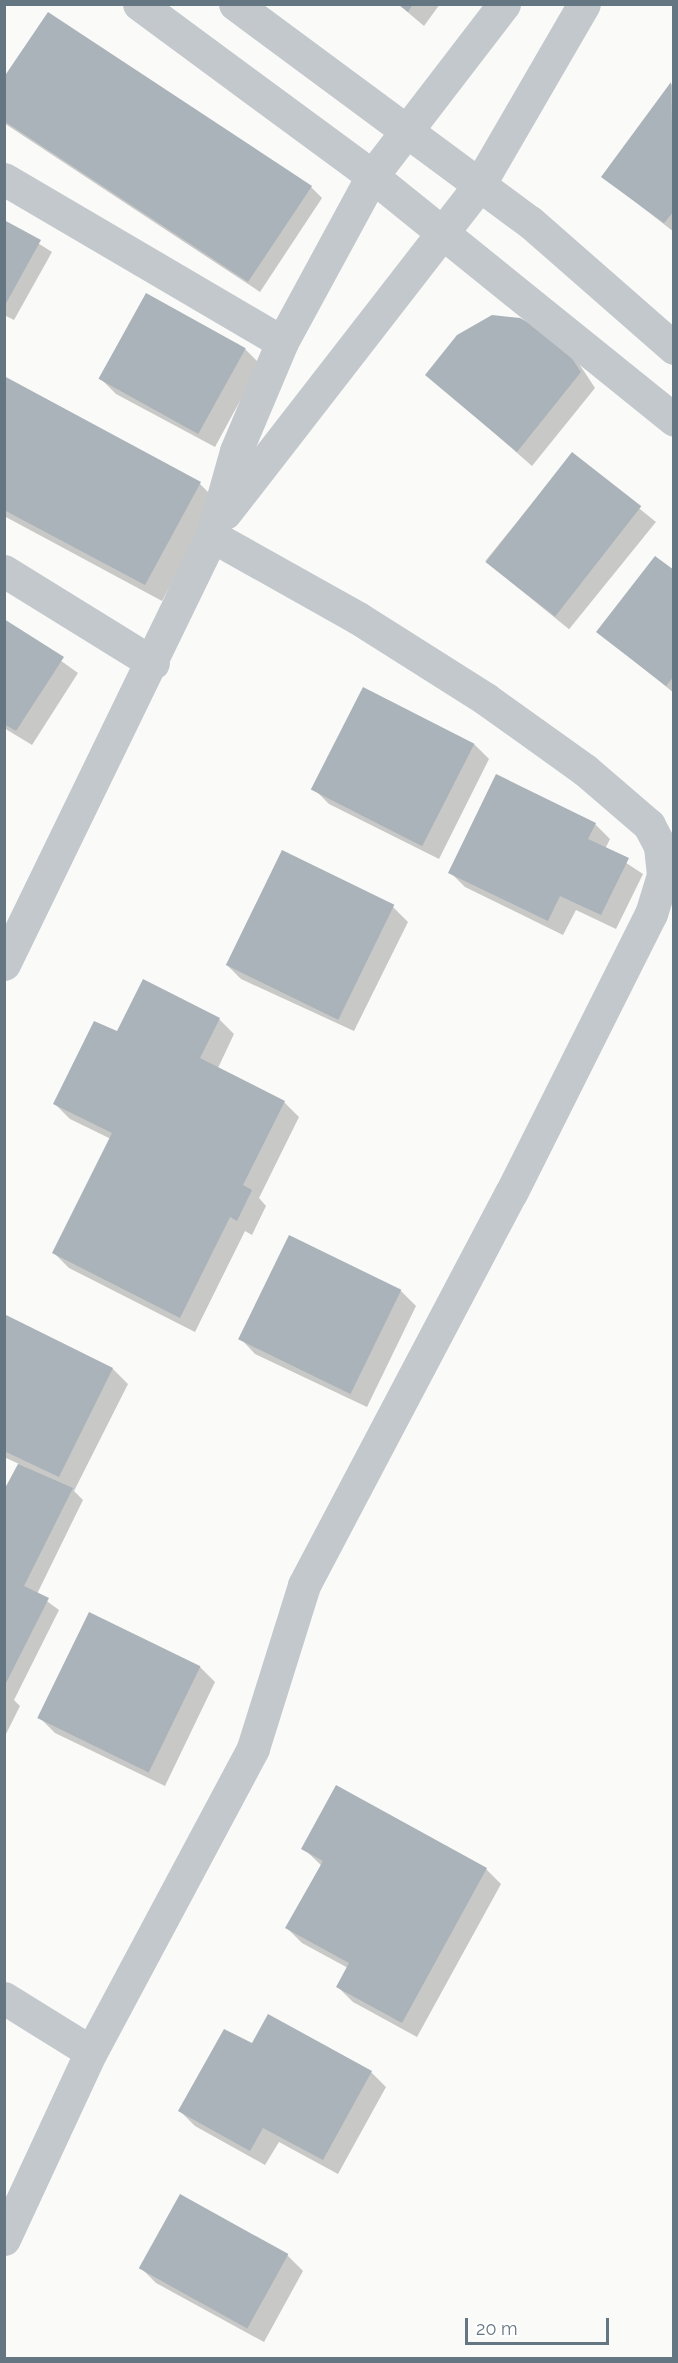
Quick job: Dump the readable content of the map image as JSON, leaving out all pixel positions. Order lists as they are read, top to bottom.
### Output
{
  "scale_bar": "20 m"
}
